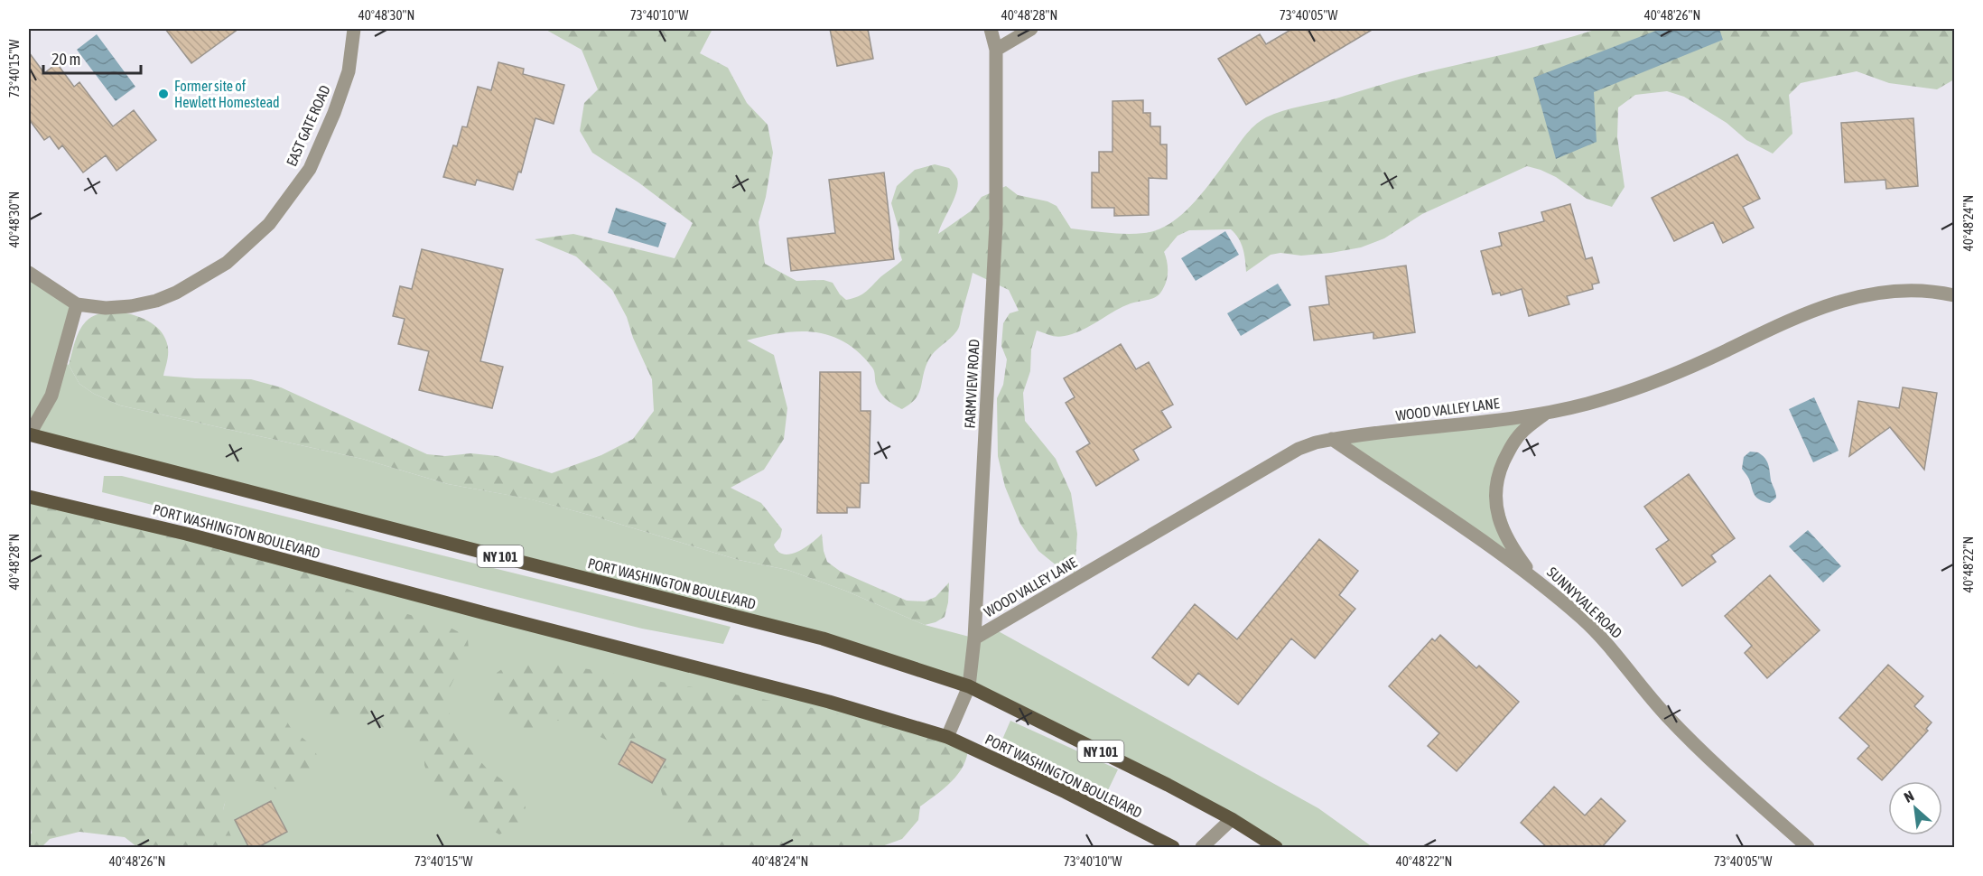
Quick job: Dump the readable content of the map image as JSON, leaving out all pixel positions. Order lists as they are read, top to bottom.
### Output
{
  "streets": {
    "main road": ["PORT WASHINGTON BOULEVARD", "NY 101"],
    "street": [
      "EAST GATE ROAD",
      "FARMVIEW ROAD",
      "WOOD VALLEY LANE",
      "SUNNYVALE ROAD"
    ]
  },
  "crossings": [
    ["FARMVIEW ROAD", "WOOD VALLEY LANE"],
    ["FARMVIEW ROAD", "PORT WASHINGTON BOULEVARD"],
    ["WOOD VALLEY LANE", "SUNNYVALE ROAD"]
  ],
  "places": ["Former site of Hewlett Homestead"],
  "scale_bar": "20 m",
  "north": "top left",
  "coordinates": [
    "40°48'30\"N",
    "73°40'10\"W",
    "40°48'28\"N",
    "73°40'05\"W",
    "40°48'26\"N",
    "73°40'15\"W",
    "40°48'24\"N",
    "40°48'22\"N"
  ]
}
